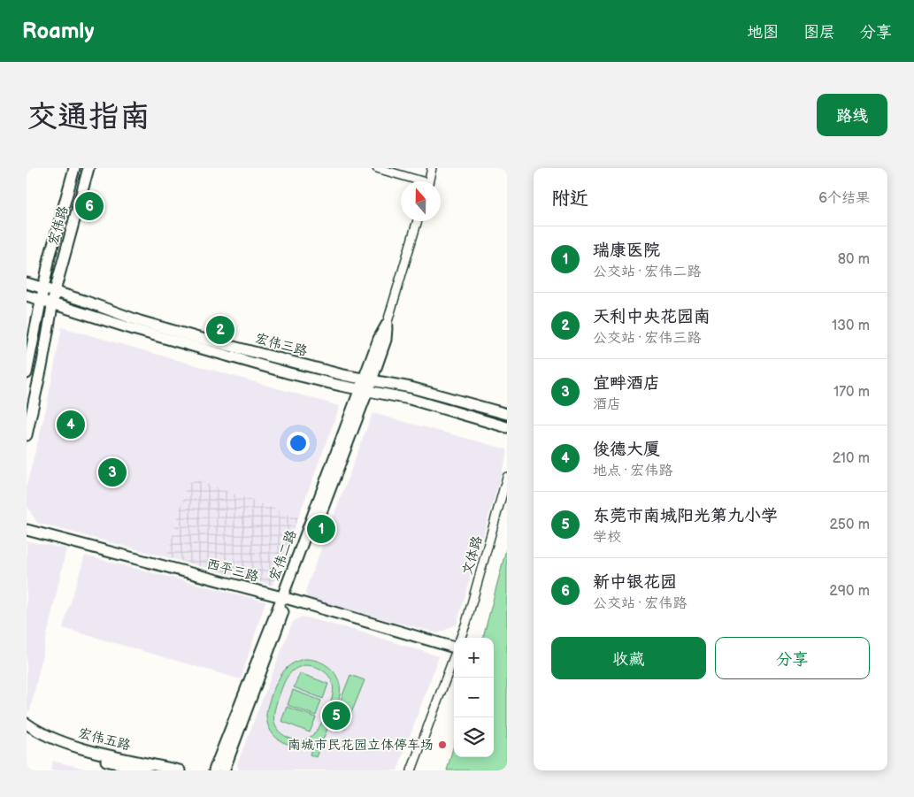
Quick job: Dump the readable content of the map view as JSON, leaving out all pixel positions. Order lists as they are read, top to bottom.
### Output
{
  "streets": {
    "street": [
      "宏伟路",
      "宏伟三路",
      "宏伟二路",
      "文体路",
      "西平三路",
      "宏伟五路"
    ]
  },
  "crossings": [
    ["宏伟路", "宏伟三路"],
    ["宏伟三路", "宏伟二路"],
    ["宏伟二路", "西平三路"]
  ],
  "places": ["南城市民花园立体停车场"],
  "north": "top",
  "page": {
    "header": "Roamly",
    "nav": ["地图", "图层", "分享"],
    "buttons": [
      "路线",
      ["收藏", "分享"]
    ],
    "title": "交通指南",
    "heading": ["附近", "6个结果"],
    "pins": [
      "6",
      "2",
      "4",
      "3",
      "1",
      "5"
    ],
    "list": [
      {
        "mark": "1",
        "name": "瑞康医院",
        "note": "公交站 · 宏伟二路",
        "value": "80 m"
      },
      {
        "mark": "2",
        "name": "天利中央花园南",
        "note": "公交站 · 宏伟三路",
        "value": "130 m"
      },
      {
        "mark": "3",
        "name": "宜畔酒店",
        "note": "酒店",
        "value": "170 m"
      },
      {
        "mark": "4",
        "name": "俊德大厦",
        "note": "地点 · 宏伟路",
        "value": "210 m"
      },
      {
        "mark": "5",
        "name": "东莞市南城阳光第九小学",
        "note": "学校",
        "value": "250 m"
      },
      {
        "mark": "6",
        "name": "新中银花园",
        "note": "公交站 · 宏伟路",
        "value": "290 m"
      }
    ],
    "map_buttons": ["+", "−"]
  }
}
